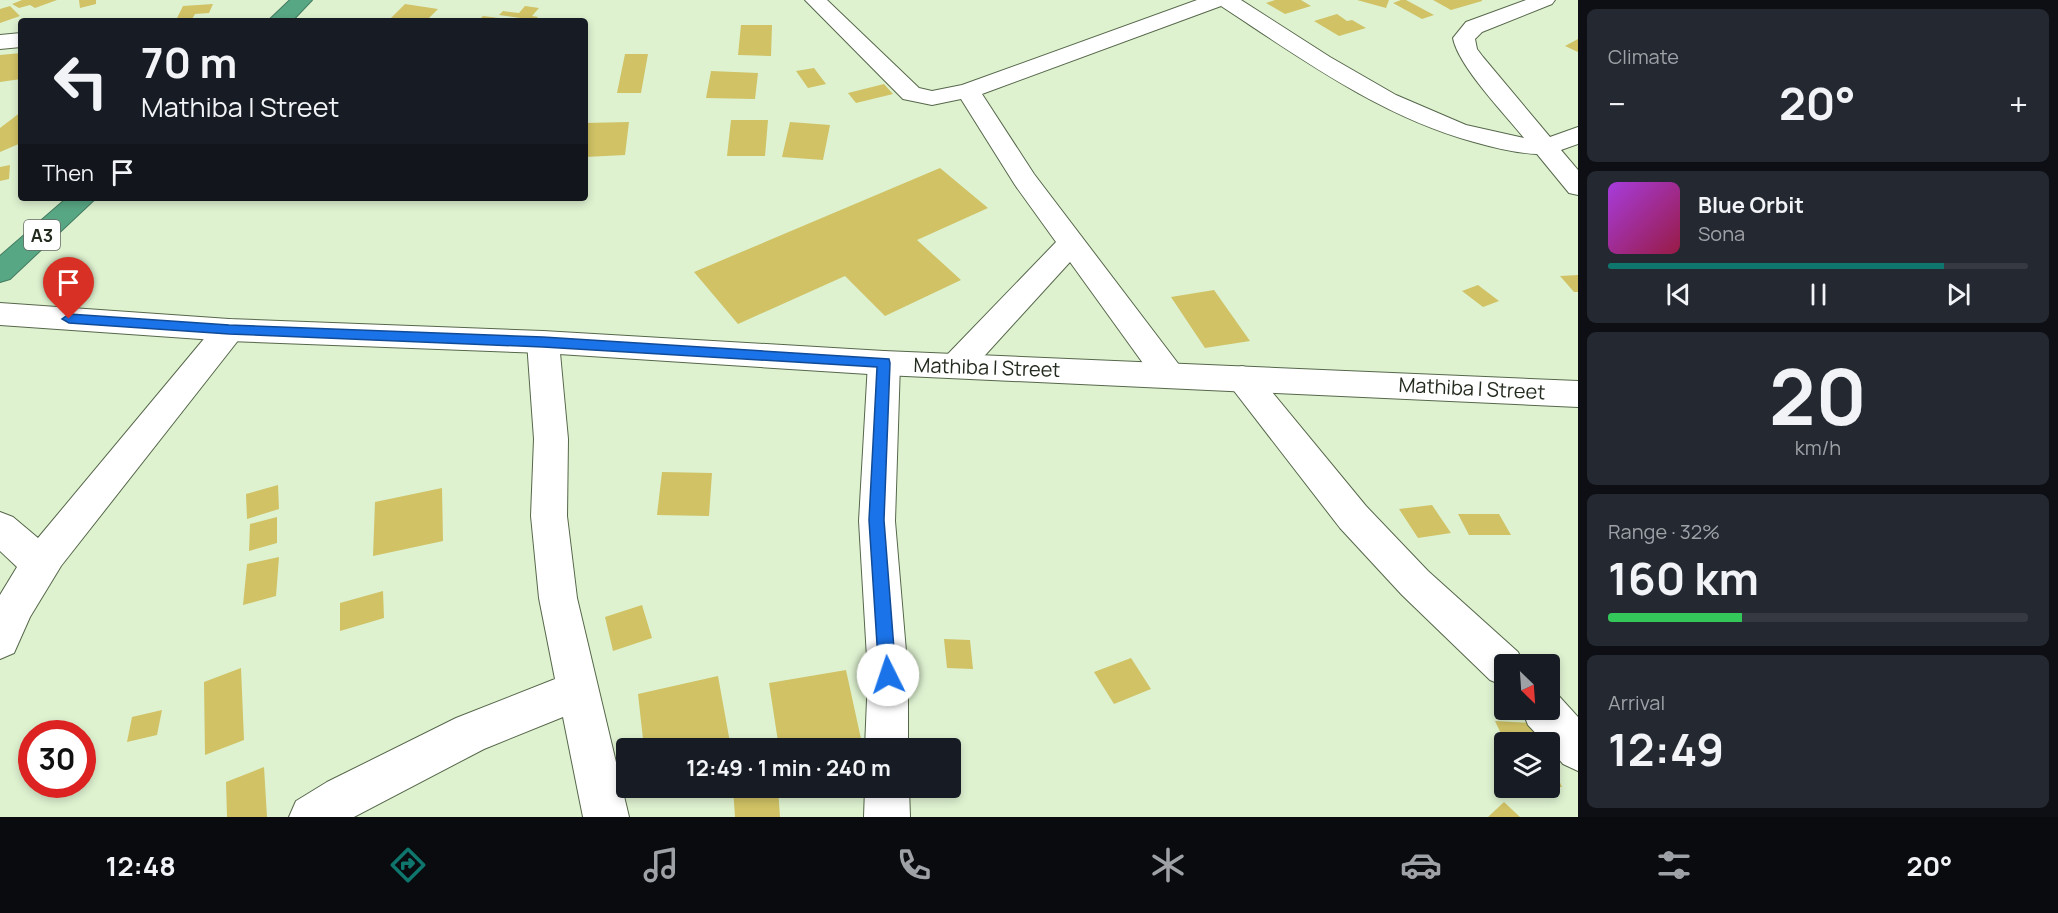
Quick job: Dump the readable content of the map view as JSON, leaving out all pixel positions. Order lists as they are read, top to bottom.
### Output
{
  "streets": {
    "highway": ["A3"],
    "street": ["Mathiba I Street"]
  },
  "north": "bottom right",
  "page": {
    "tile": [
      "Climate",
      ["20", "km/h"],
      ["Range · 32%", "160 km"],
      ["Arrival", "12:49"]
    ],
    "turn": ["70 m", "Mathiba I Street"],
    "heat": ["−", "20°", "+"],
    "then": "Then",
    "song": ["Blue Orbit", "Sona"],
    "limit": "30",
    "trip": "12:49 · 1 min · 240 m",
    "tabs": ["12:48", "20°"]
  }
}
